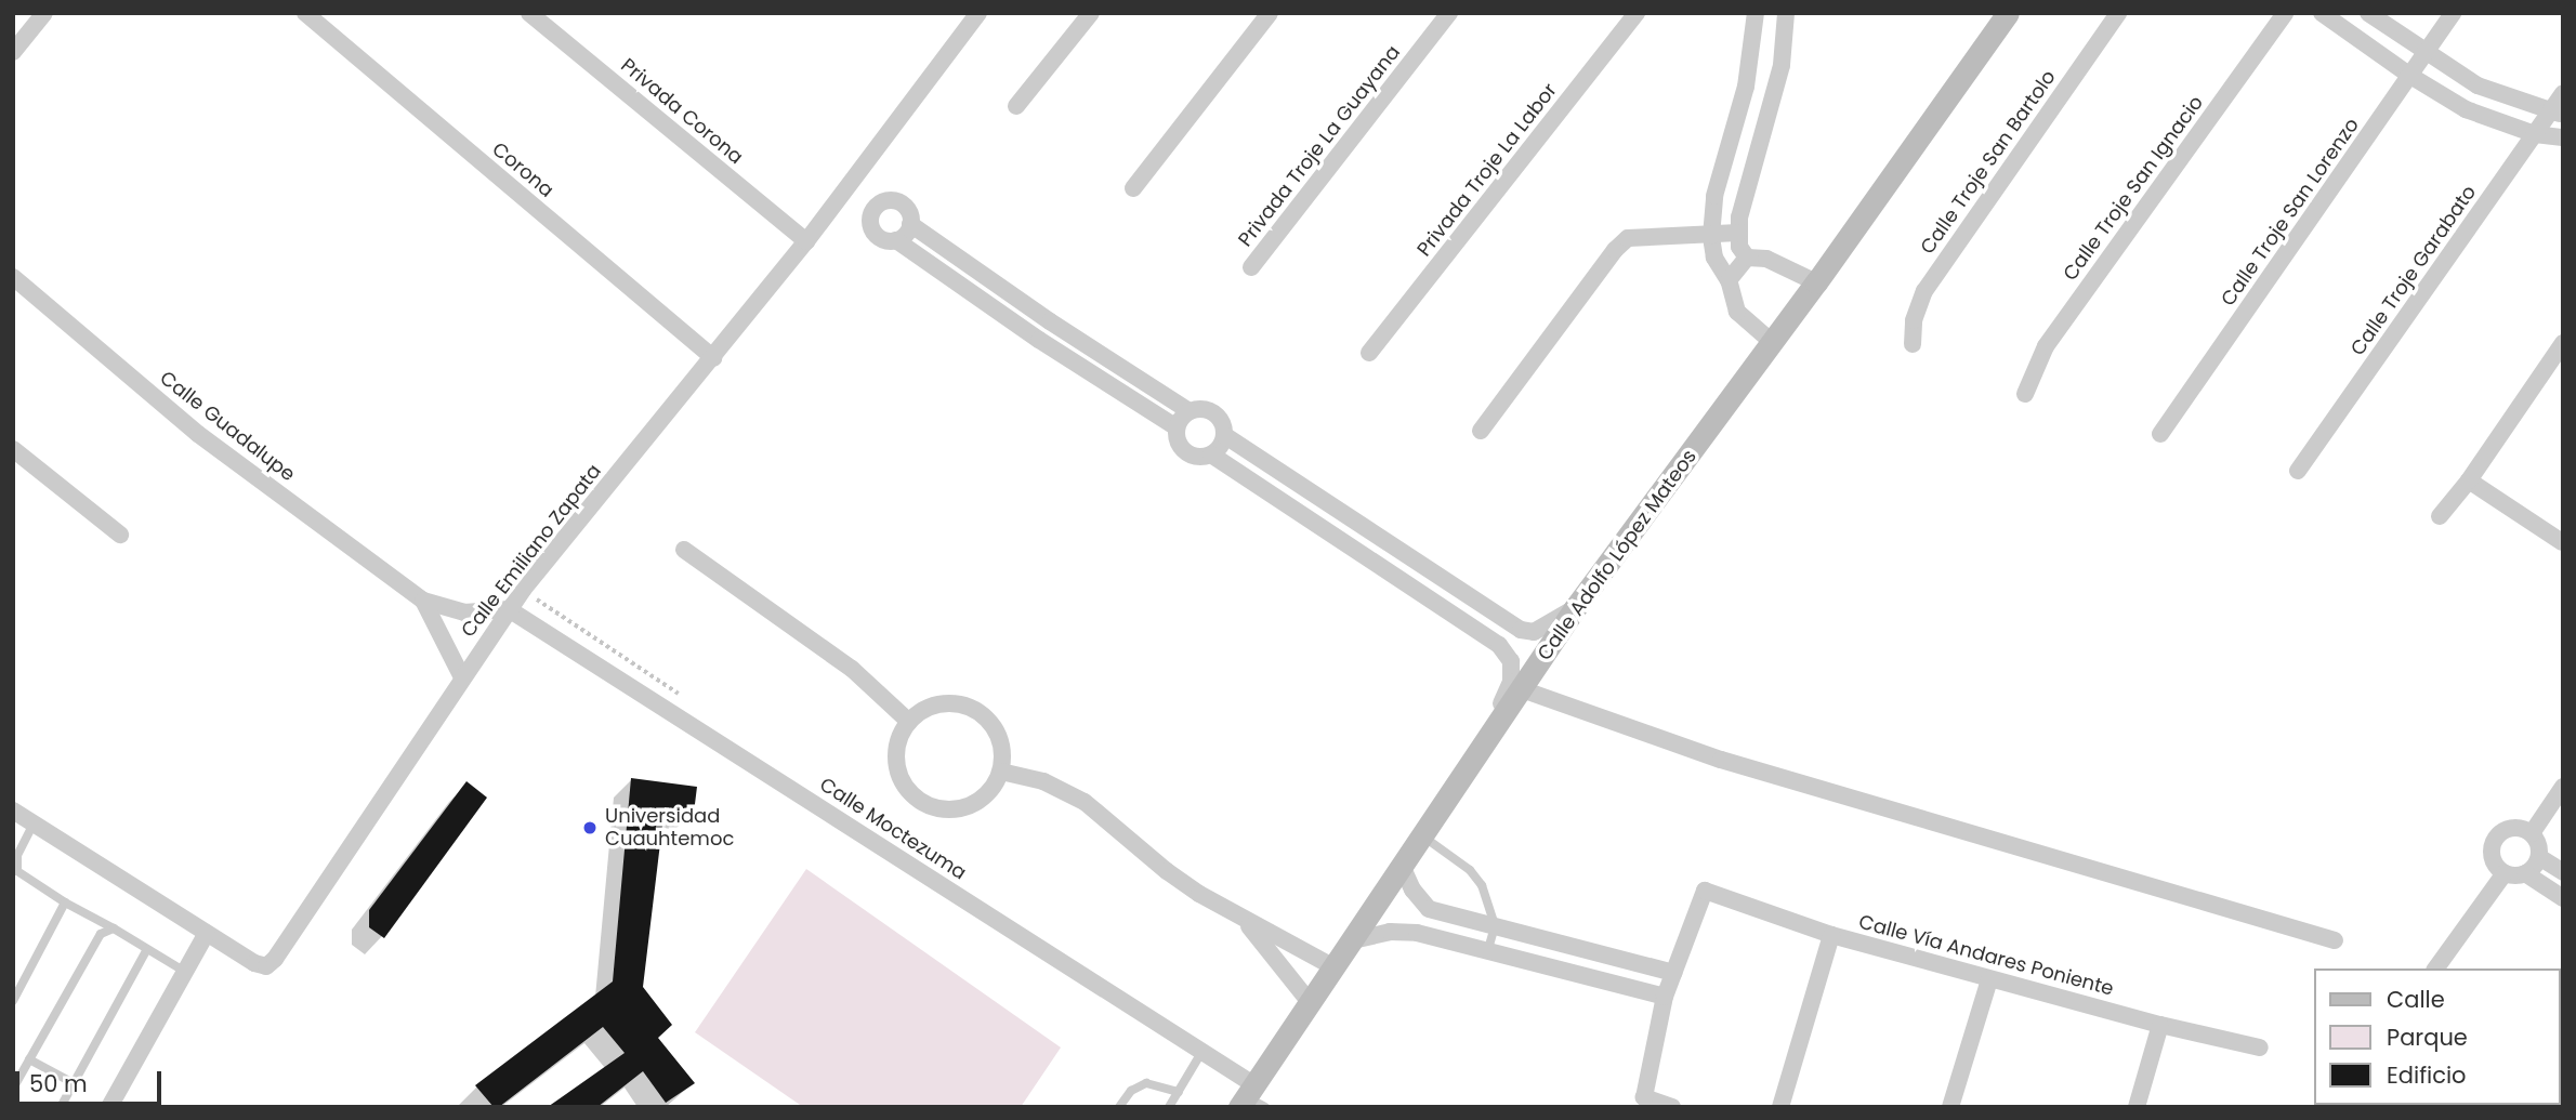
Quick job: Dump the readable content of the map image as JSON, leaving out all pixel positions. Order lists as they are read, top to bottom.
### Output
{
  "streets": {
    "street": [
      "Privada Corona",
      "Privada Troje La Guayana",
      "Calle Troje San Bartolo",
      "Corona",
      "Privada Troje La Labor",
      "Calle Troje San Ignacio",
      "Calle Troje San Lorenzo",
      "Calle Troje Garabato",
      "Calle Guadalupe",
      "Calle Emiliano Zapata",
      "Calle Adolfo López Mateos",
      "Calle Moctezuma",
      "Calle Vía Andares Poniente"
    ]
  },
  "crossings": [
    ["Privada Corona", "Calle Emiliano Zapata"],
    ["Corona", "Calle Emiliano Zapata"],
    ["Calle Guadalupe", "Calle Emiliano Zapata"],
    ["Calle Guadalupe", "Calle Moctezuma"],
    ["Calle Emiliano Zapata", "Calle Moctezuma"],
    ["Calle Adolfo López Mateos", "Calle Moctezuma"]
  ],
  "places": ["Universidad Cuauhtemoc"],
  "legend": ["Calle", "Parque", "Edificio"],
  "scale_bar": "50 m"
}
